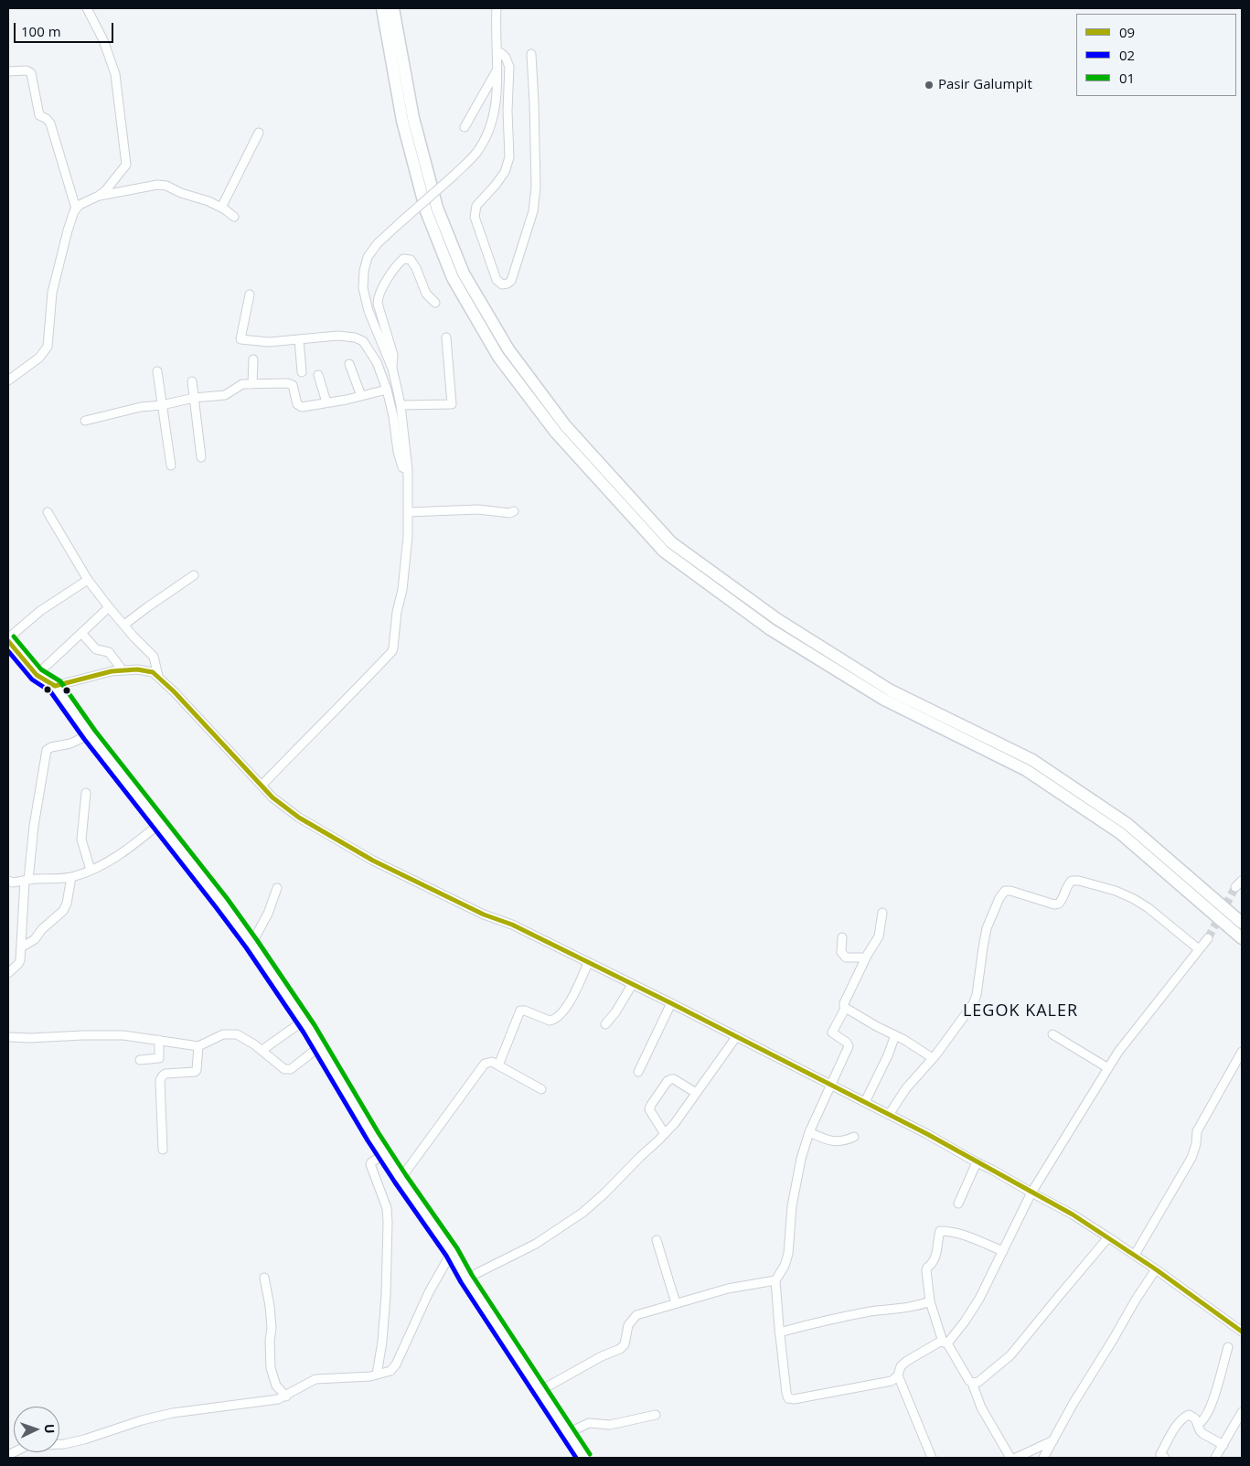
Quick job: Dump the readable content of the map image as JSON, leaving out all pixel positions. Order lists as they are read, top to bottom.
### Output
{
  "districts": ["LEGOK KALER"],
  "places": ["Pasir Galumpit"],
  "lines": ["transit line 01", "transit line 09", "transit line 02"],
  "legend": ["09", "02", "01"],
  "scale_bar": "100 m",
  "north": "right"
}
